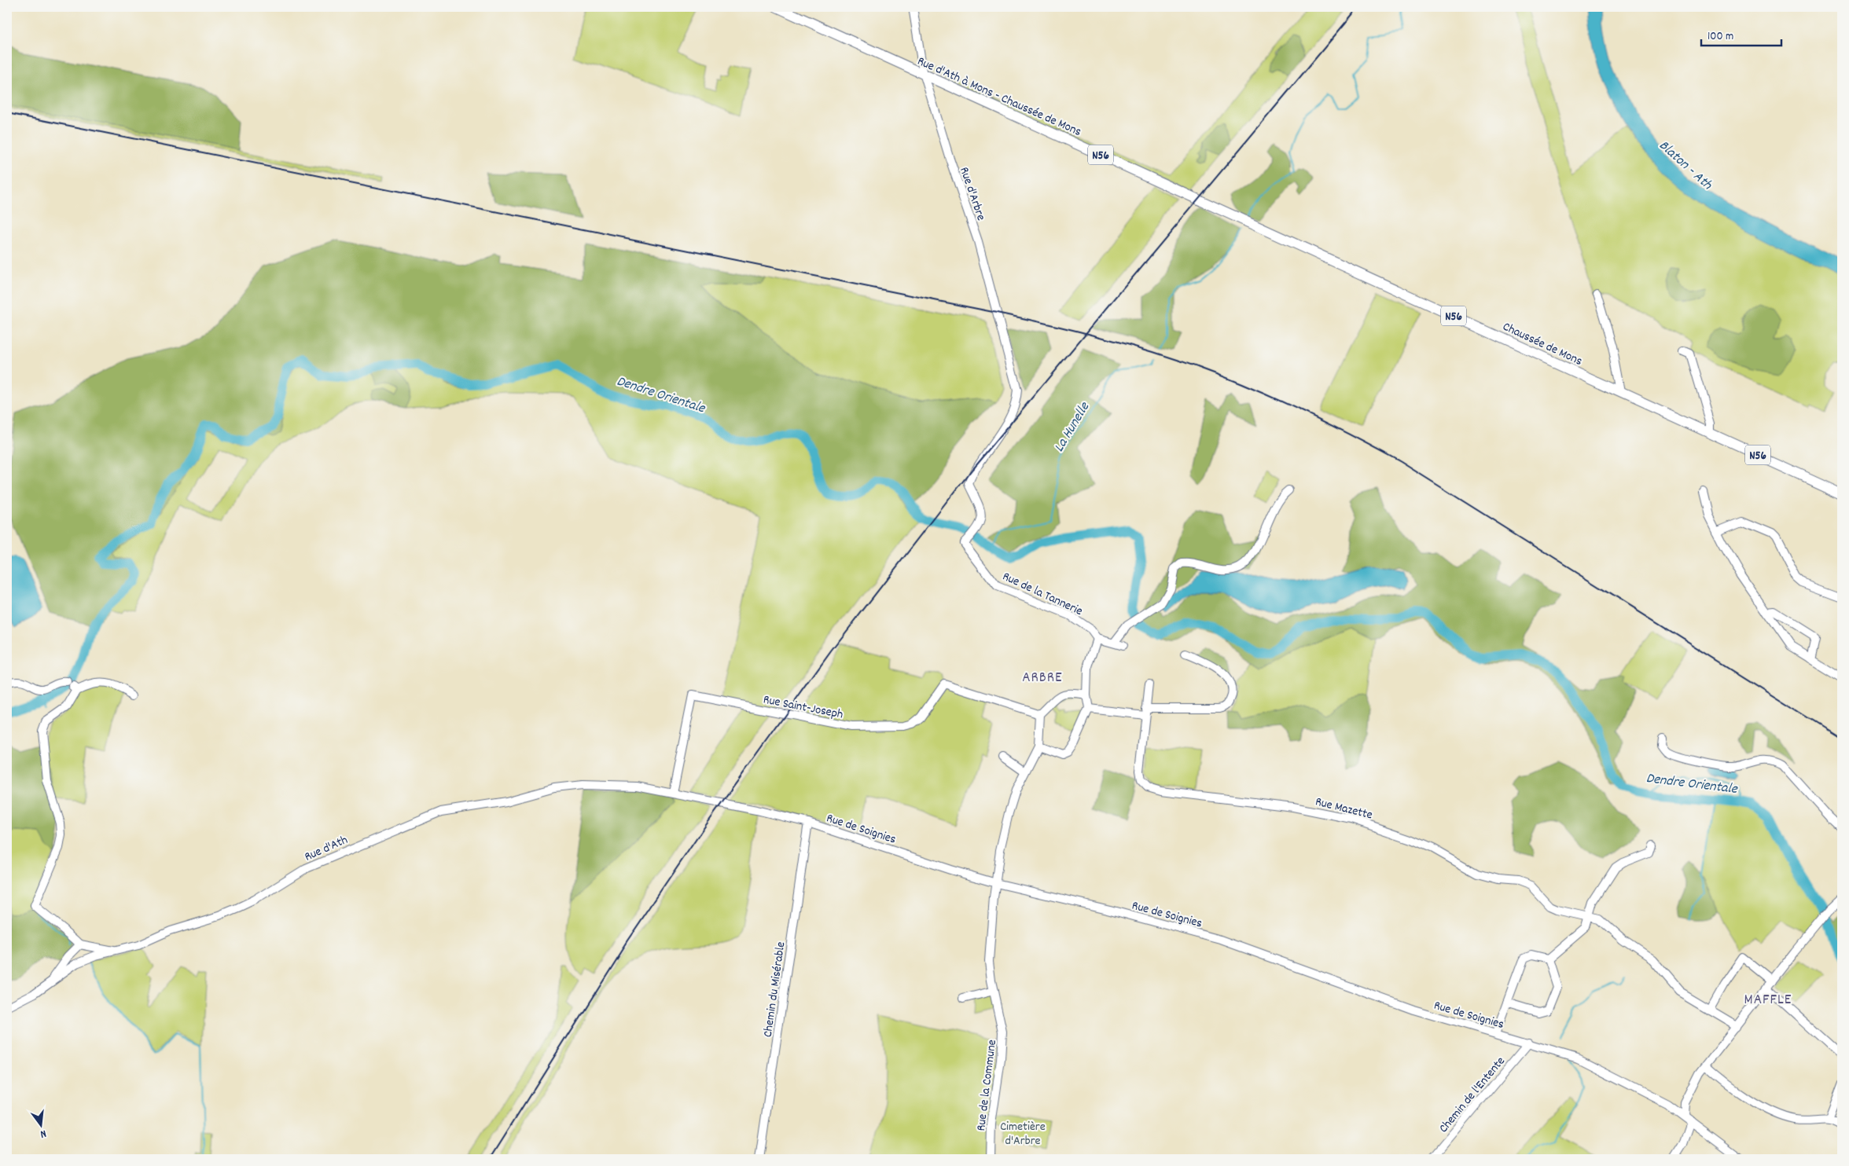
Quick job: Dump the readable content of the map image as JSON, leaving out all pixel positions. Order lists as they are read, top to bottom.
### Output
{
  "streets": {
    "main road": ["Rue d'Ath à Mons - Chaussée de Mons", "N56", "Chaussée de Mons"],
    "street": [
      "Rue d'Arbre",
      "Rue de la Tannerie",
      "Rue Saint-Joseph",
      "Rue Mazette",
      "Rue de Soignies",
      "Rue d'Ath",
      "Chemin du Misérable",
      "Rue de la Commune",
      "Chemin de l'Entente"
    ]
  },
  "crossings": [
    ["Rue d'Ath à Mons - Chaussée de Mons", "Rue d'Arbre"],
    ["Rue d'Ath à Mons - Chaussée de Mons", "Chaussée de Mons"],
    ["Rue d'Arbre", "Rue de la Tannerie"],
    ["Rue Saint-Joseph", "Rue de Soignies"],
    ["Rue de Soignies", "Rue d'Ath"],
    ["Rue de Soignies", "Chemin du Misérable"],
    ["Rue de Soignies", "Rue de la Commune"],
    ["Rue de Soignies", "Chemin de l'Entente"]
  ],
  "districts": ["ARBRE", "MAFFLE"],
  "water": ["Blaton - Ath", "Dendre Orientale", "La Hunelle"],
  "parks": ["Cimetière d'Arbre"],
  "scale_bar": "100 m",
  "north": "bottom"
}
